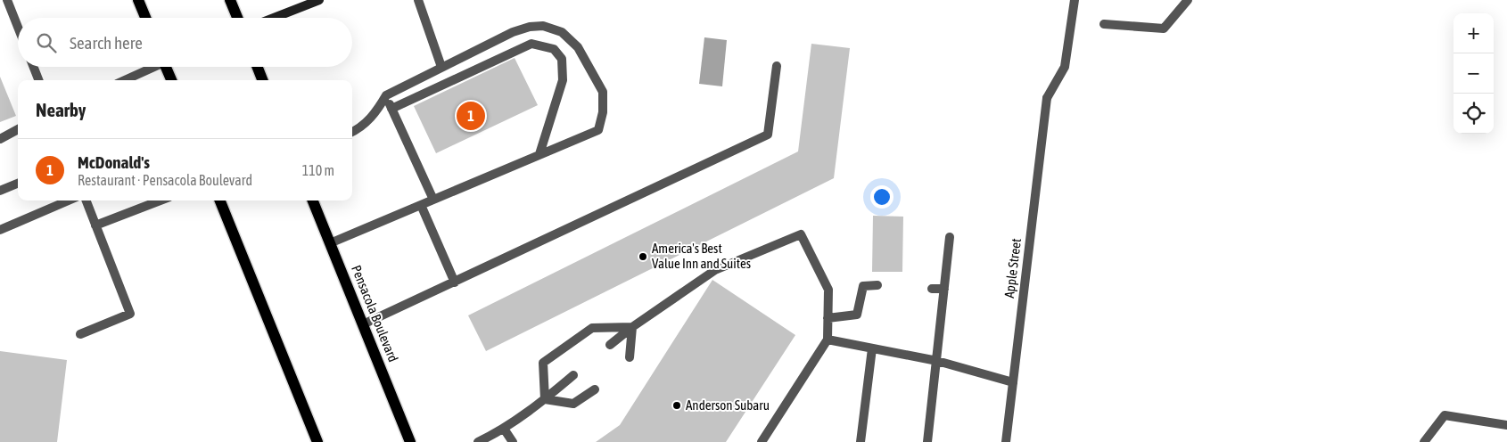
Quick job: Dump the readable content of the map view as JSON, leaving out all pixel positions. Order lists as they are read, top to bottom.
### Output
{
  "streets": {
    "main road": ["Pensacola Boulevard"],
    "street": ["Apple Street"]
  },
  "places": ["America's Best Value Inn and Suites", "Anderson Subaru"],
  "page": {
    "map_buttons": ["+", "−"],
    "search": "Search here",
    "heading": "Nearby",
    "pins": "1",
    "list": [
      {
        "mark": "1",
        "name": "McDonald's",
        "note": "Restaurant · Pensacola Boulevard",
        "value": "110 m"
      }
    ]
  }
}
